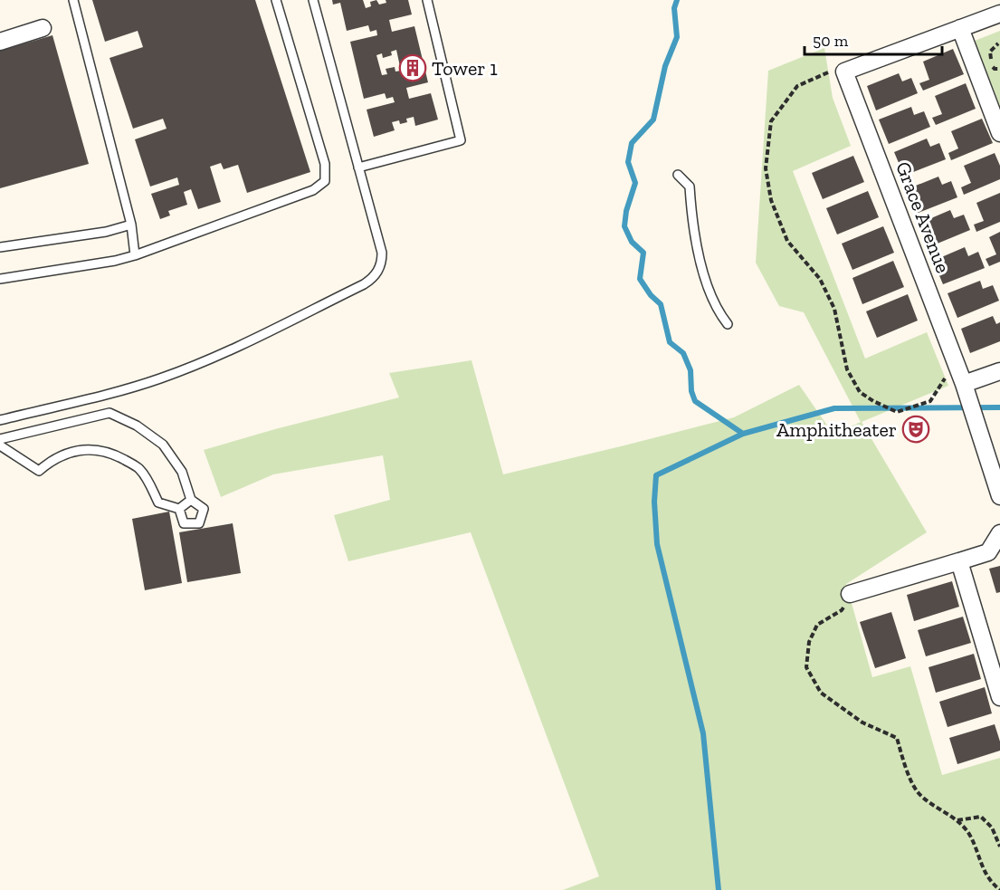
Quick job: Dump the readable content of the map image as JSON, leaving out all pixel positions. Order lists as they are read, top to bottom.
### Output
{
  "streets": {
    "street": ["Grace Avenue"]
  },
  "places": {
    "building": ["Tower 1"],
    "theatre": ["Amphitheater"]
  },
  "scale_bar": "50 m"
}
